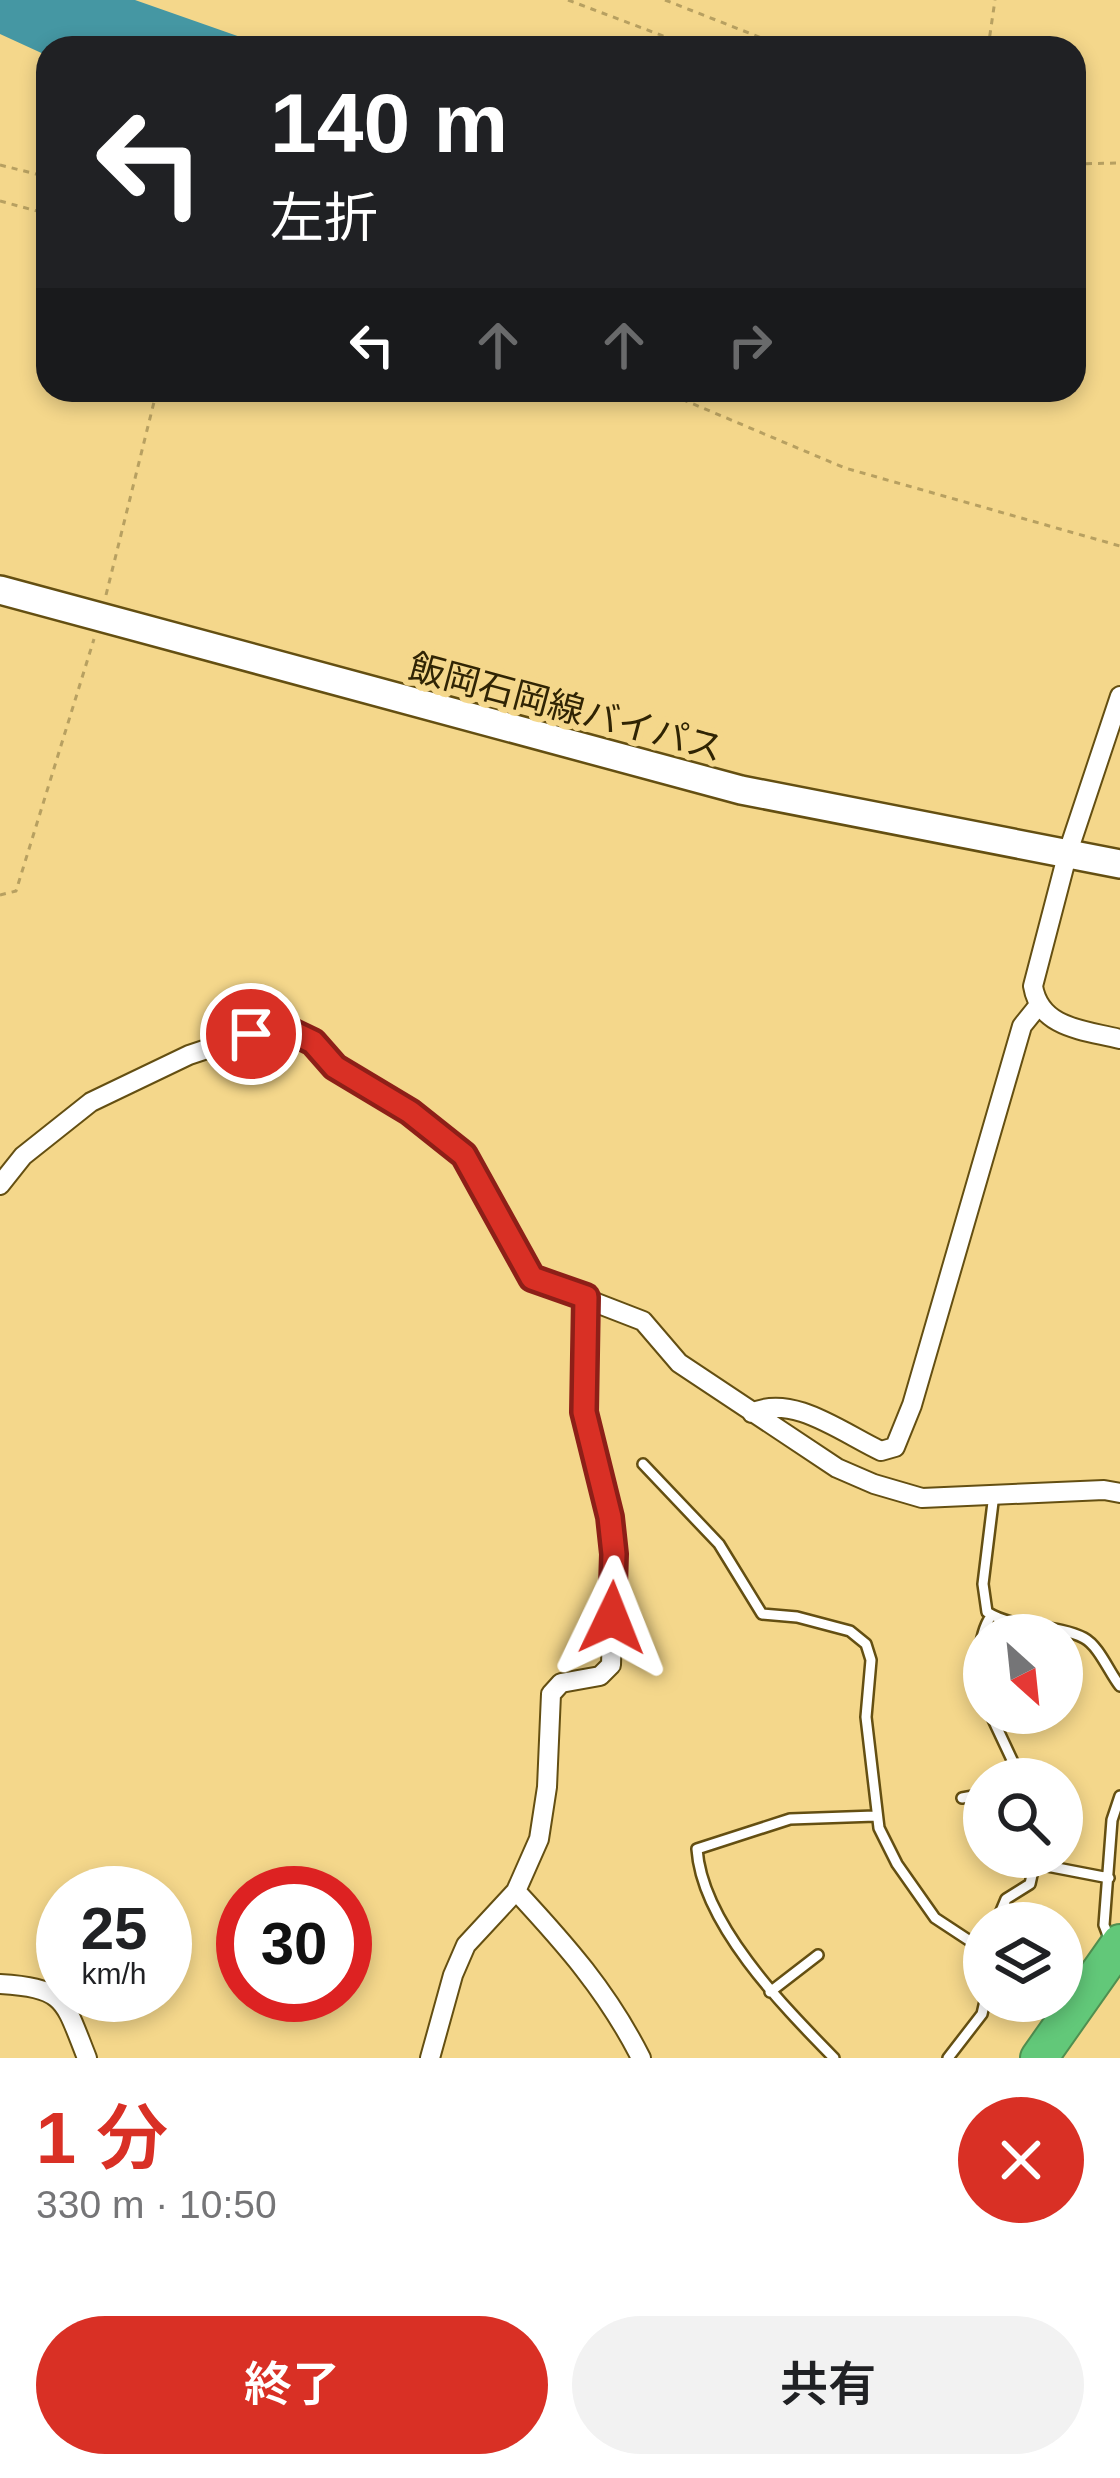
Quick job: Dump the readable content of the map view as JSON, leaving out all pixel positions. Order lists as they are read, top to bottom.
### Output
{
  "streets": {
    "main road": ["飯岡石岡線バイパス"]
  },
  "north": "bottom right",
  "page": {
    "turn": ["140 m", "左折"],
    "speed": "25 km/h",
    "limit": "30",
    "heading": ["1 分", "330 m · 10:50"],
    "buttons": ["終了", "共有"]
  }
}
